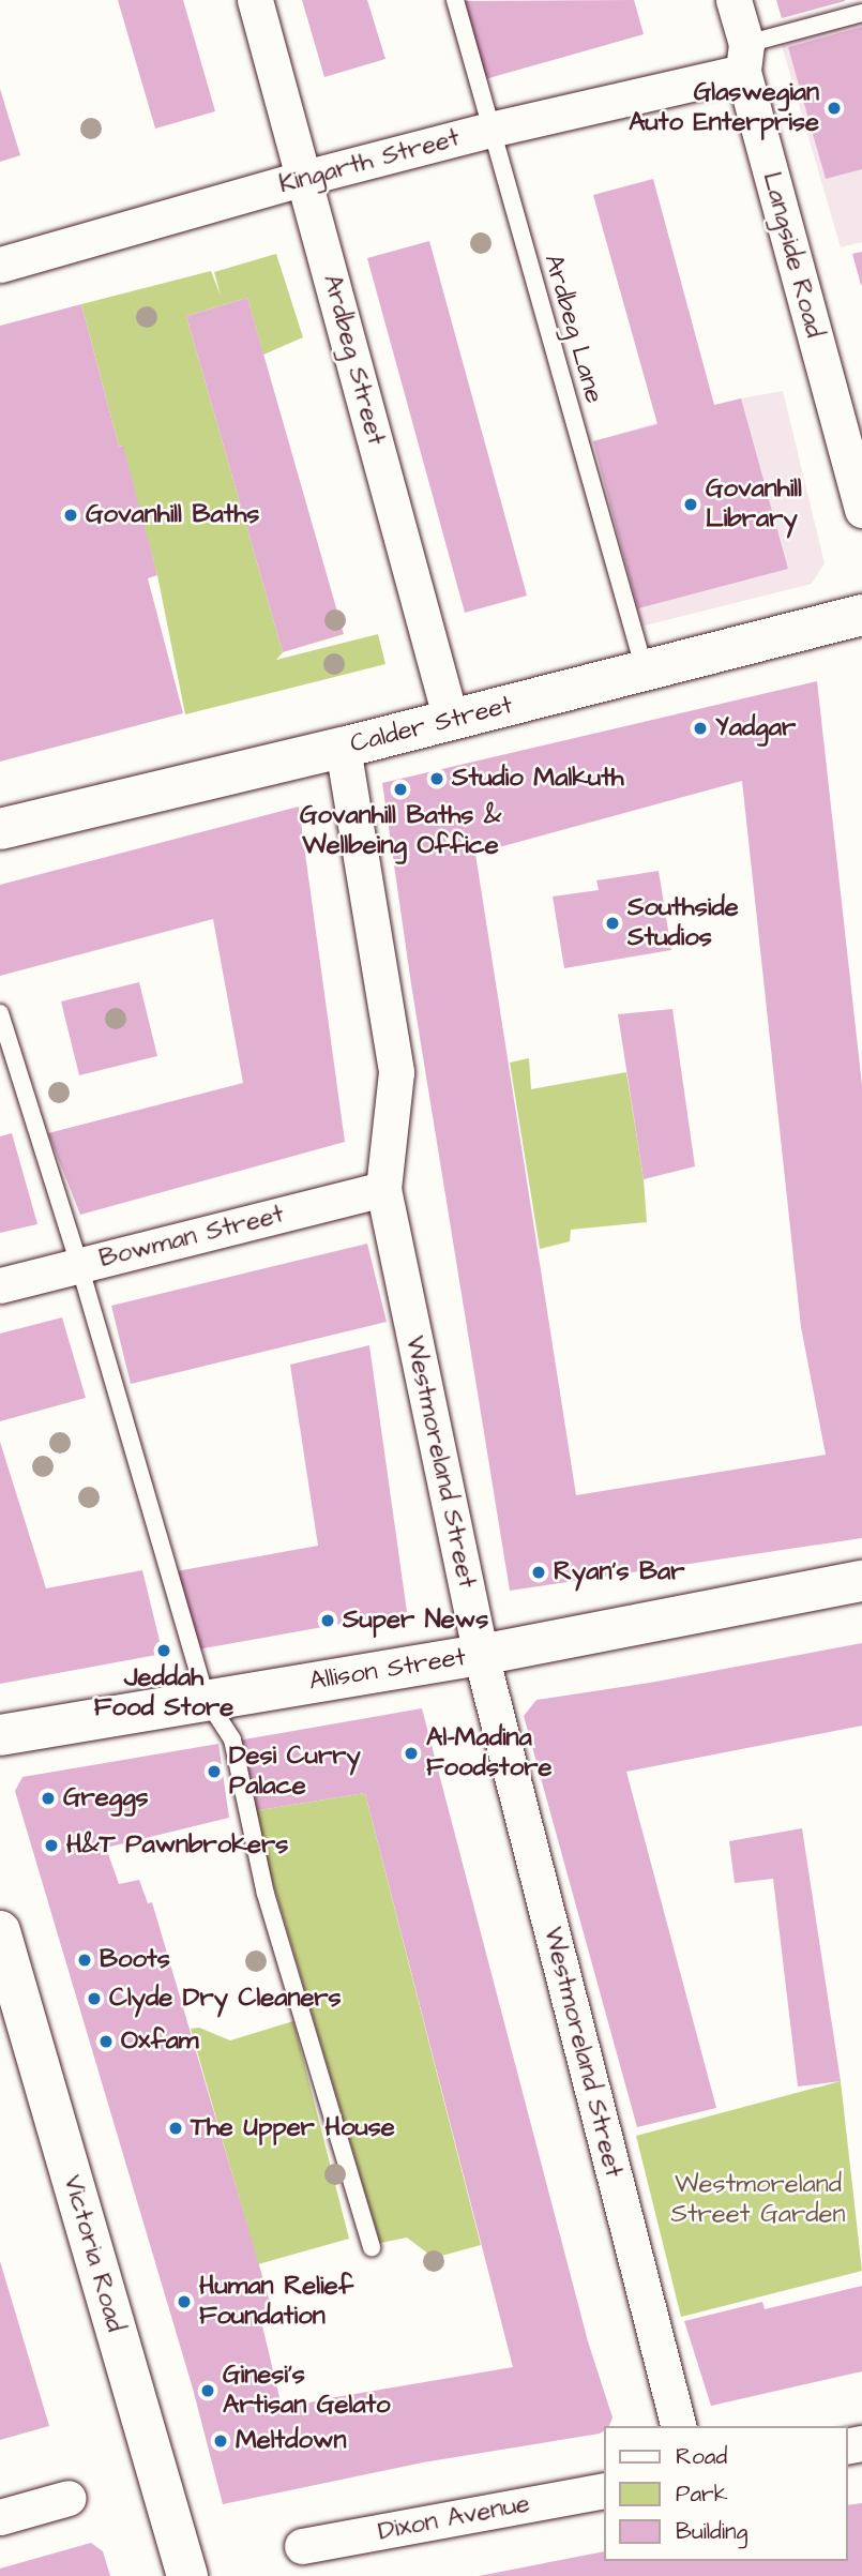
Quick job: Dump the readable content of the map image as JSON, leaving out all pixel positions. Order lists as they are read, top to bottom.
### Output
{
  "streets": {
    "street": [
      "Kingarth Street",
      "Langside Road",
      "Ardbeg Street",
      "Calder Street",
      "Bowman Street",
      "Westmoreland Street",
      "Allison Street",
      "Victoria Road",
      "Dixon Avenue"
    ],
    "lane": ["Ardbeg Lane"]
  },
  "crossings": [
    ["Kingarth Street", "Langside Road"],
    ["Kingarth Street", "Ardbeg Lane"],
    ["Kingarth Street", "Ardbeg Street"],
    ["Ardbeg Lane", "Calder Street"],
    ["Ardbeg Street", "Calder Street"],
    ["Calder Street", "Westmoreland Street"],
    ["Bowman Street", "Westmoreland Street"],
    ["Westmoreland Street", "Allison Street"]
  ],
  "parks": ["Westmoreland Street Garden"],
  "places": [
    "Glaswegian Auto Enterprise",
    "Govanhill Library",
    "Govanhill Baths",
    "Yadgar",
    "Studio Malkuth",
    "Govanhill Baths & Wellbeing Office",
    "Southside Studios",
    "Ryan's Bar",
    "Super News",
    "Jeddah Food Store",
    "Al-Madina Foodstore",
    "Desi Curry Palace",
    "Greggs",
    "H&T Pawnbrokers",
    "Boots",
    "Clyde Dry Cleaners",
    "Oxfam",
    "The Upper House",
    "Human Relief Foundation",
    "Ginesi's Artisan Gelato",
    "Meltdown"
  ],
  "legend": ["Road", "Park", "Building"]
}
